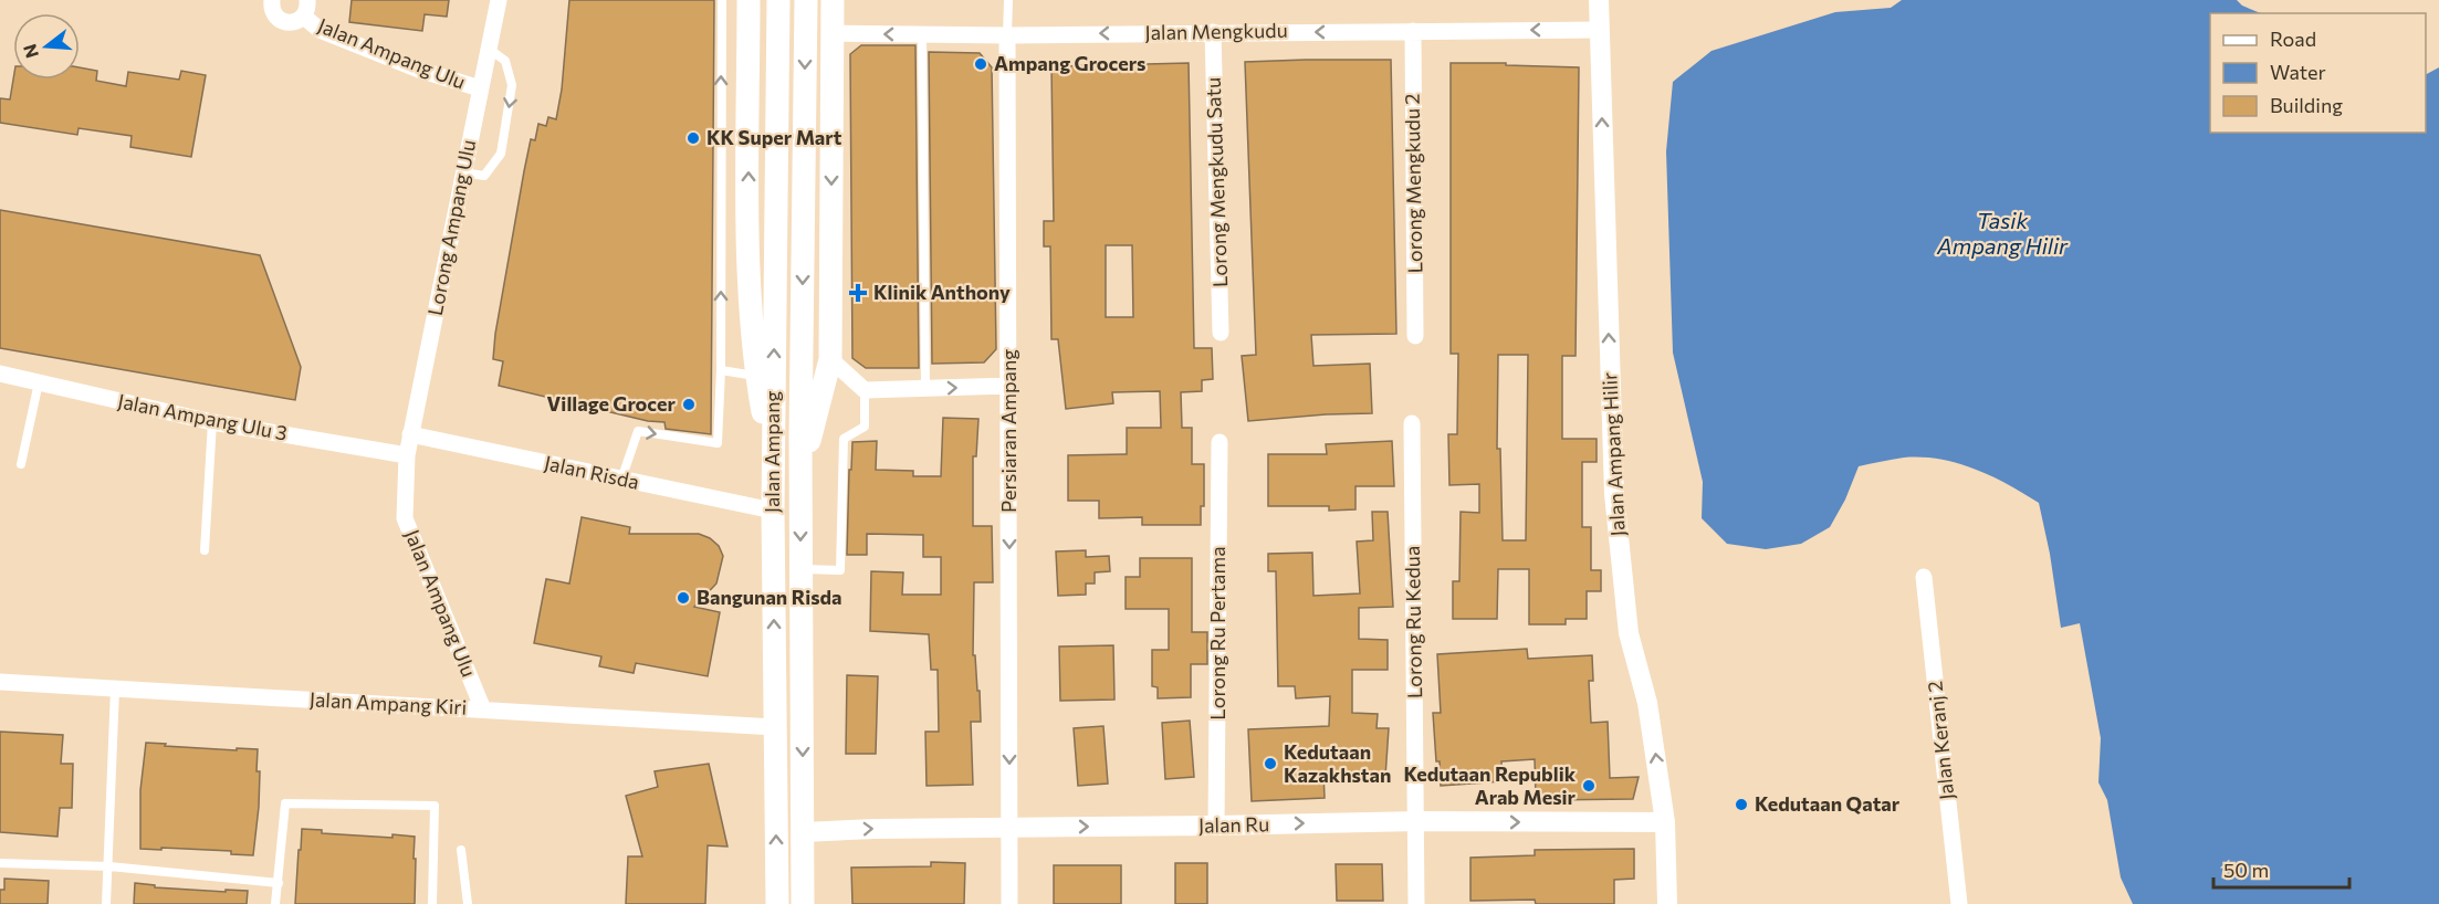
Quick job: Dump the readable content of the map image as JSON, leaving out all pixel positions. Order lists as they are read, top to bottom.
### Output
{
  "streets": {
    "main road": ["Jalan Ampang"],
    "street": [
      "Jalan Mengkudu",
      "Jalan Ampang Ulu",
      "Lorong Mengkudu Satu",
      "Lorong Mengkudu 2",
      "Lorong Ampang Ulu",
      "Jalan Ampang Ulu 3",
      "Persiaran Ampang",
      "Jalan Ampang Hilir",
      "Jalan Risda",
      "Lorong Ru Kedua",
      "Lorong Ru Pertama",
      "Jalan Ampang Kiri",
      "Jalan Keranj 2",
      "Jalan Ru"
    ]
  },
  "crossings": [
    ["Jalan Mengkudu", "Lorong Mengkudu Satu"],
    ["Jalan Mengkudu", "Lorong Mengkudu 2"],
    ["Jalan Mengkudu", "Persiaran Ampang"],
    ["Jalan Mengkudu", "Jalan Ampang Hilir"],
    ["Jalan Ampang Ulu", "Lorong Ampang Ulu"],
    ["Jalan Ampang Ulu", "Jalan Ampang Ulu 3"],
    ["Jalan Ampang Ulu", "Jalan Ampang Kiri"],
    ["Lorong Ampang Ulu", "Jalan Ampang Ulu 3"],
    ["Lorong Ampang Ulu", "Jalan Risda"],
    ["Persiaran Ampang", "Jalan Ru"],
    ["Jalan Ampang", "Jalan Risda"],
    ["Jalan Ampang", "Jalan Ampang Kiri"],
    ["Jalan Ampang", "Jalan Ru"],
    ["Jalan Ampang Hilir", "Jalan Ru"],
    ["Lorong Ru Kedua", "Jalan Ru"],
    ["Lorong Ru Pertama", "Jalan Ru"]
  ],
  "one_way": [
    "Jalan Mengkudu",
    "Persiaran Ampang",
    "Jalan Ampang Hilir",
    "Jalan Ru"
  ],
  "water": ["Tasik Ampang Hilir"],
  "places": {
    "other": [
      "Ampang Grocers",
      "KK Super Mart",
      "Village Grocer",
      "Bangunan Risda",
      "Kedutaan Kazakhstan",
      "Kedutaan Republik Arab Mesir",
      "Kedutaan Qatar"
    ],
    "health": ["Klinik Anthony"]
  },
  "legend": ["Road", "Water", "Building"],
  "scale_bar": "50 m",
  "north": "left"
}
